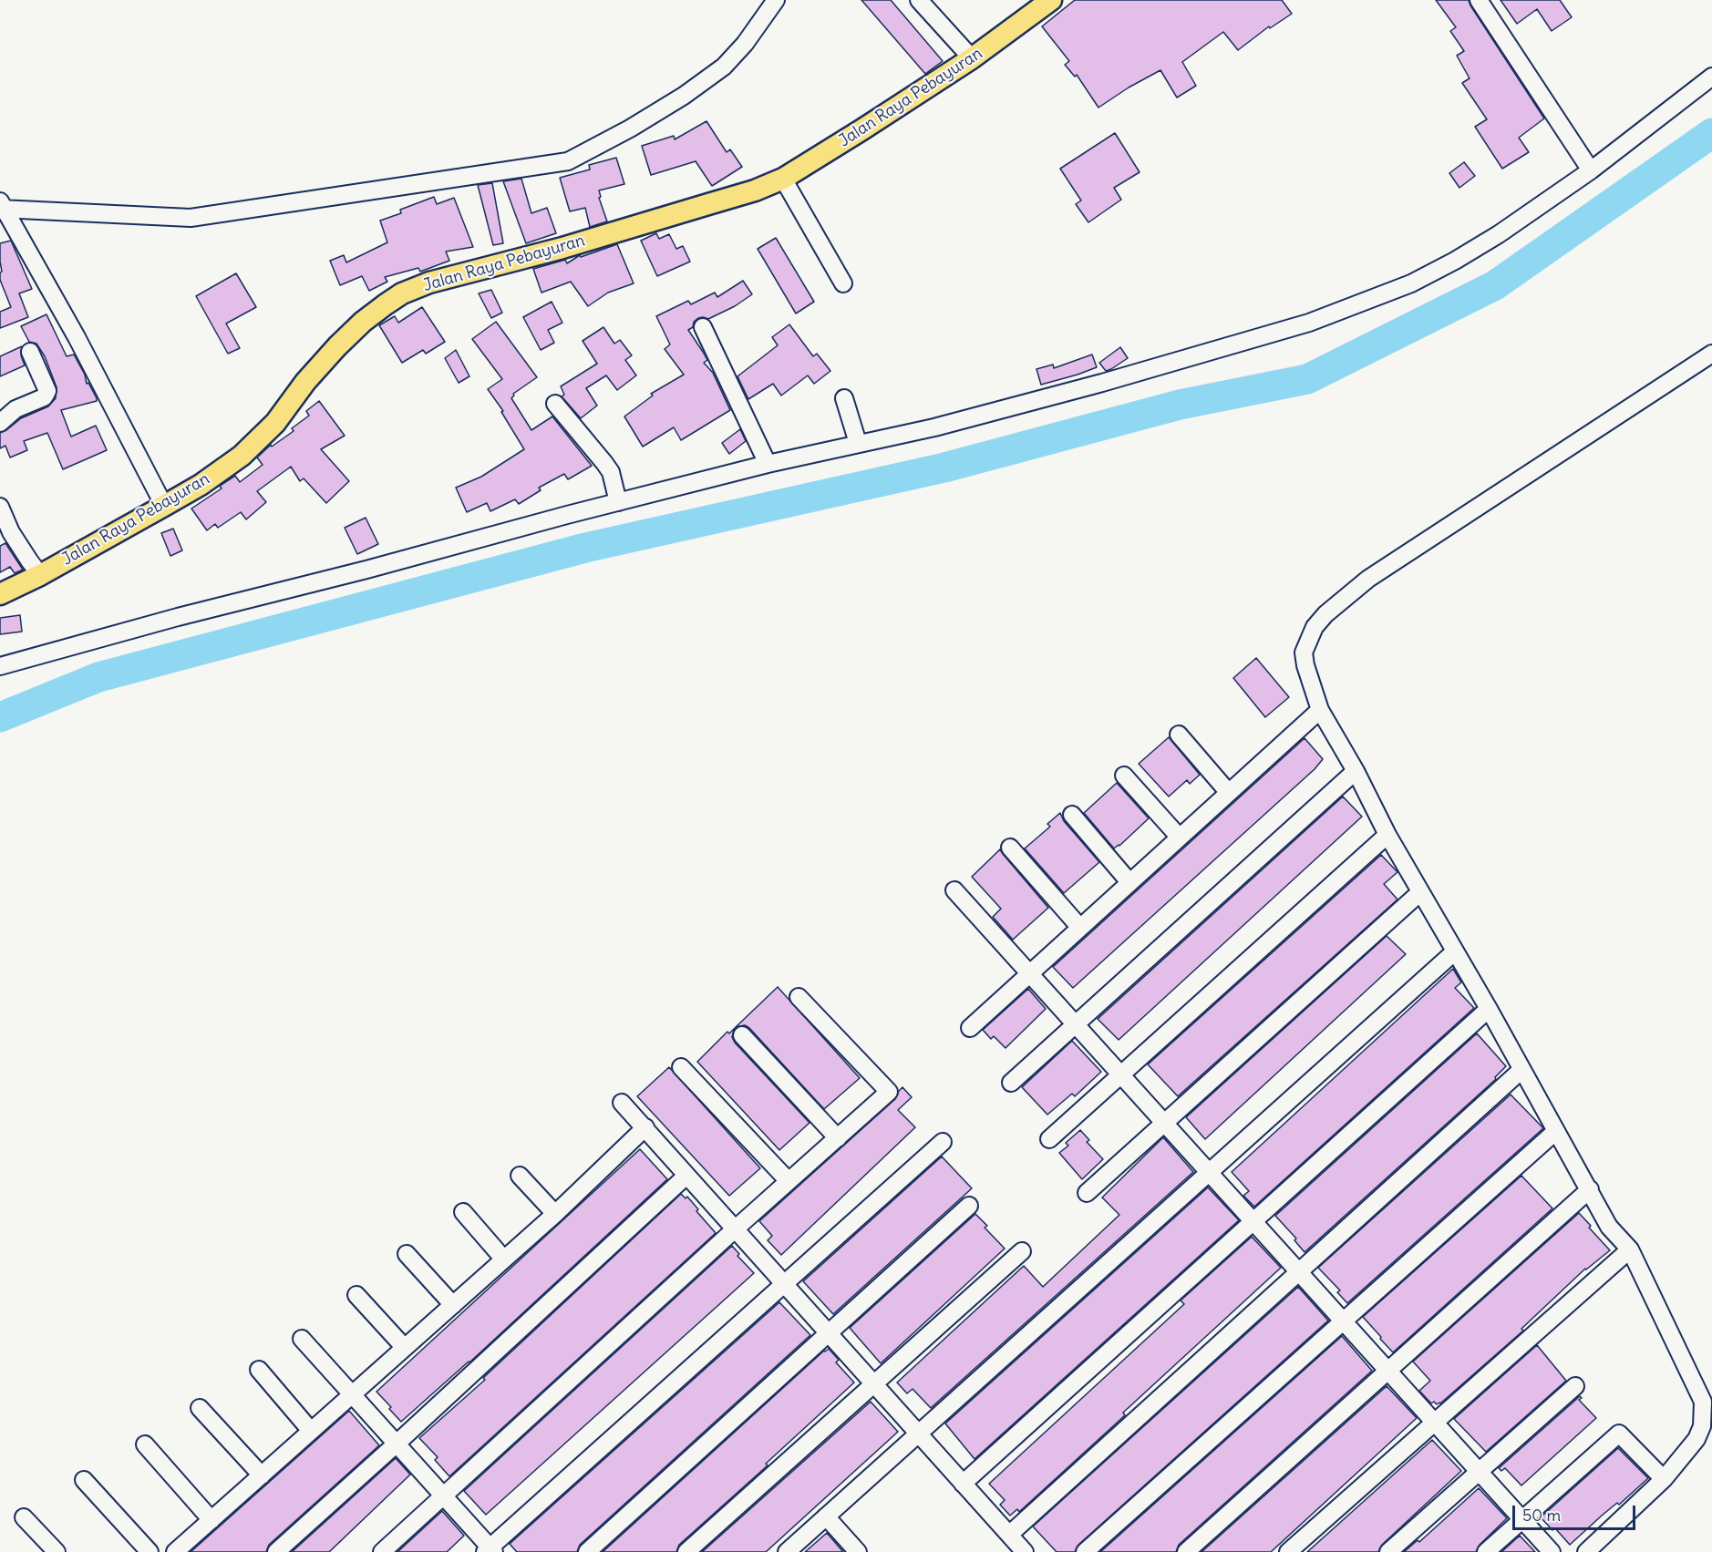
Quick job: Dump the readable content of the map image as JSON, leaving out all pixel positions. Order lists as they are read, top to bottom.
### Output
{
  "streets": {
    "main road": ["Jalan Raya Pebayuran"]
  },
  "scale_bar": "50 m"
}
